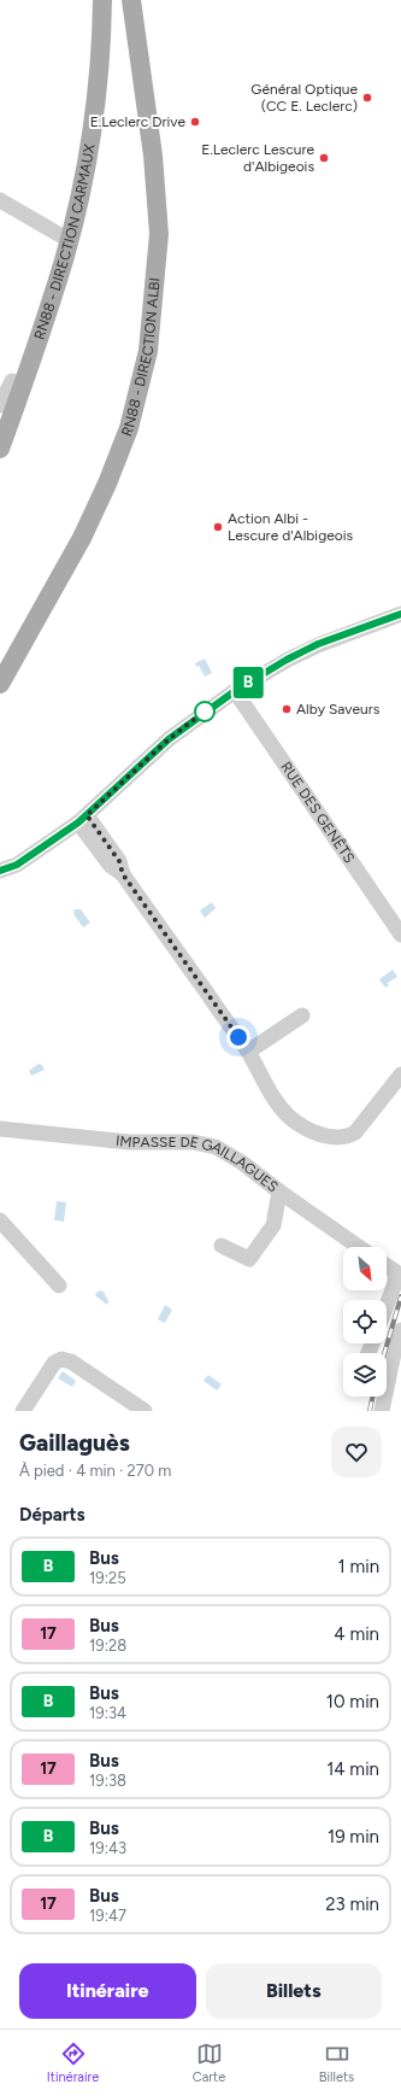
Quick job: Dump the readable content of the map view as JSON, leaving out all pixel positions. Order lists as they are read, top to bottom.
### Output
{
  "streets": {
    "main road": ["RN88 - DIRECTION CARMAUX", "RN88 - DIRECTION ALBI"],
    "street": ["RUE DES GENÊTS", "IMPASSE DE GAILLAGUES"]
  },
  "places": [
    "Général Optique (CC E. Leclerc)",
    "E.Leclerc Drive",
    "E.Leclerc Lescure d'Albigeois",
    "Action Albi - Lescure d'Albigeois",
    "Alby Saveurs"
  ],
  "lines": ["bus line B"],
  "north": "bottom right",
  "page": {
    "on_map": "B",
    "heading": [
      ["Gaillaguès", "À pied · 4 min · 270 m"],
      "Départs"
    ],
    "list": [
      {
        "mark": "B",
        "name": "Bus",
        "note": "19:25",
        "value": "1 min"
      },
      {
        "mark": "17",
        "name": "Bus",
        "note": "19:28",
        "value": "4 min"
      },
      {
        "mark": "B",
        "name": "Bus",
        "note": "19:34",
        "value": "10 min"
      },
      {
        "mark": "17",
        "name": "Bus",
        "note": "19:38",
        "value": "14 min"
      },
      {
        "mark": "B",
        "name": "Bus",
        "note": "19:43",
        "value": "19 min"
      },
      {
        "mark": "17",
        "name": "Bus",
        "note": "19:47",
        "value": "23 min"
      }
    ],
    "buttons": ["Itinéraire", "Billets"],
    "tabs": ["Itinéraire", "Carte", "Billets"]
  }
}
